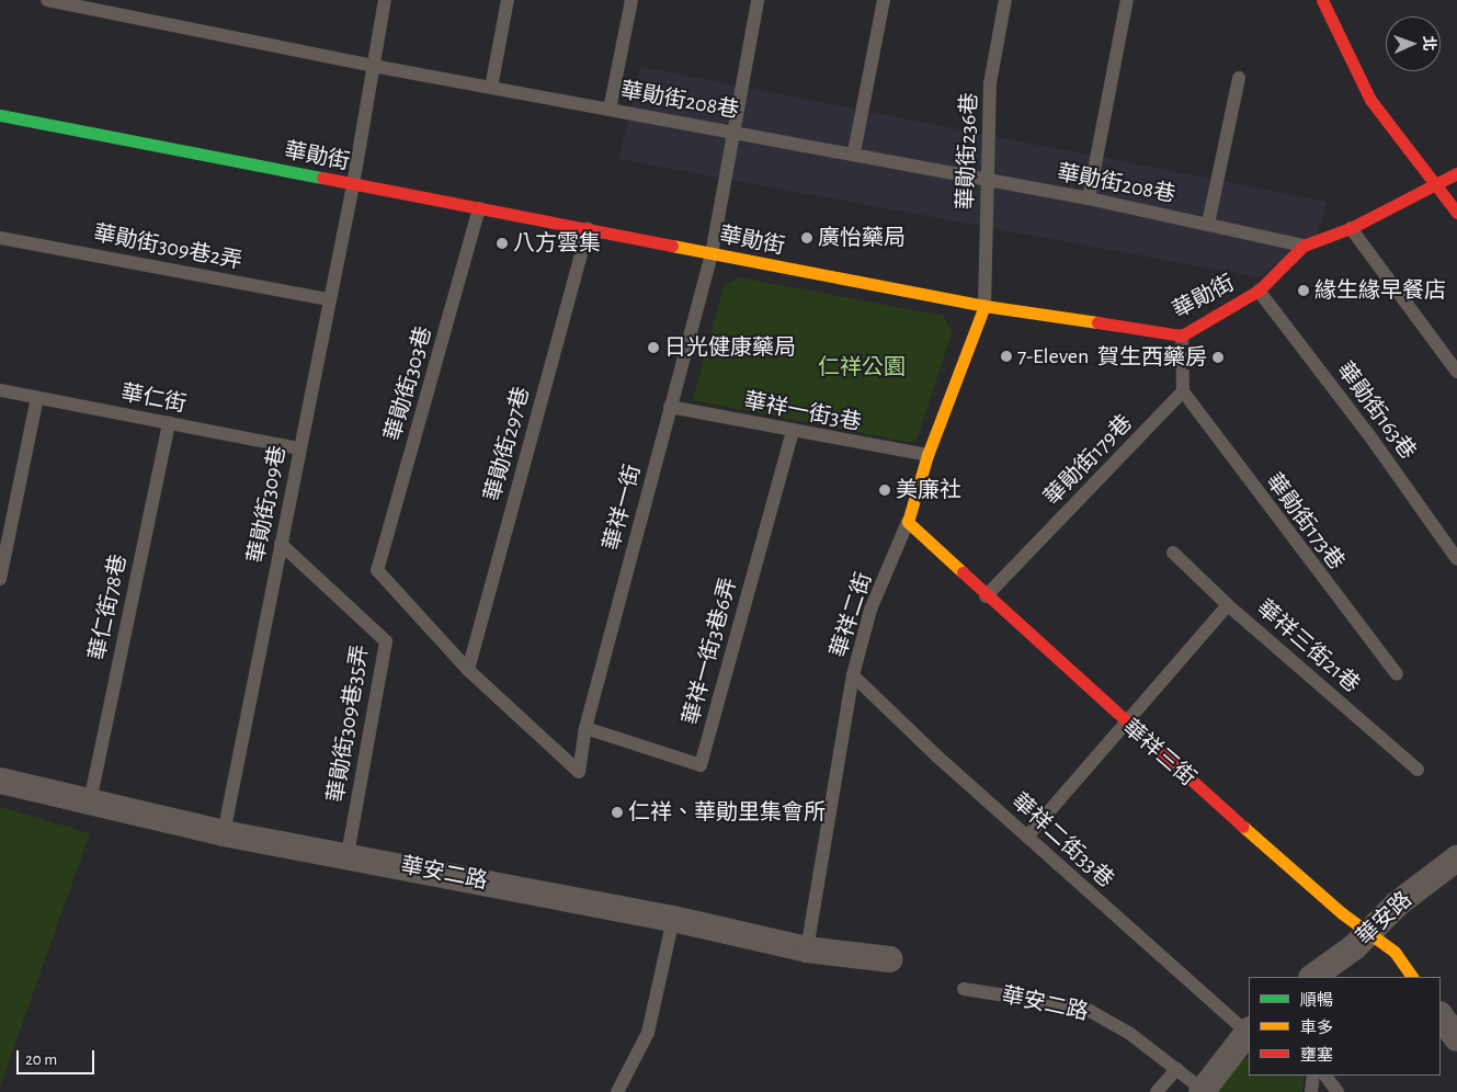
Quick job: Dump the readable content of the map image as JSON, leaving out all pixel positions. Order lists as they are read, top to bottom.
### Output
{
  "streets": {
    "street": [
      "華勛街",
      "華祥二街",
      "華祥三街",
      "華安二路",
      "華安路"
    ],
    "lane": [
      "華勛街208巷",
      "華勛街236巷",
      "華勛街309巷2弄",
      "華勛街303巷",
      "華仁街",
      "華勛街163巷",
      "華祥一街3巷",
      "華勛街297巷",
      "華勛街179巷",
      "華勛街309巷",
      "華祥一街",
      "華勛街173巷",
      "華仁街78巷",
      "華祥三街21巷",
      "華祥一街3巷6弄",
      "華勛街309巷35弄",
      "華祥二街33巷"
    ]
  },
  "crossings": [
    ["華勛街208巷", "華勛街236巷"],
    ["華勛街208巷", "華勛街"],
    ["華勛街208巷", "華勛街309巷"],
    ["華勛街208巷", "華祥一街"],
    ["華勛街236巷", "華勛街"],
    ["華勛街236巷", "華祥二街"],
    ["華勛街", "華勛街303巷"],
    ["華勛街", "華勛街163巷"],
    ["華勛街", "華勛街297巷"],
    ["華勛街", "華勛街309巷"],
    ["華勛街", "華祥一街"],
    ["華勛街", "華祥二街"],
    ["華勛街309巷2弄", "華勛街309巷"],
    ["華勛街303巷", "華勛街297巷"],
    ["華勛街303巷", "華祥一街"],
    ["華仁街", "華勛街309巷"],
    ["華仁街", "華仁街78巷"],
    ["華祥一街3巷", "華祥一街"],
    ["華祥一街3巷", "華祥二街"],
    ["華祥一街3巷", "華祥一街3巷6弄"],
    ["華勛街297巷", "華祥一街"],
    ["華勛街179巷", "華勛街173巷"],
    ["華勛街179巷", "華祥三街"],
    ["華勛街309巷", "華勛街309巷35弄"],
    ["華勛街309巷", "華安二路"],
    ["華祥一街", "華祥一街3巷6弄"],
    ["華仁街78巷", "華安二路"],
    ["華祥二街", "華祥三街"],
    ["華祥二街", "華祥二街33巷"],
    ["華祥二街", "華安二路"],
    ["華勛街309巷35弄", "華安二路"],
    ["華祥三街", "華安路"]
  ],
  "parks": ["仁祥公園"],
  "places": [
    "廣怡藥局",
    "八方雲集",
    "緣生緣早餐店",
    "日光健康藥局",
    "7-Eleven",
    "賀生西藥房",
    "美廉社",
    "仁祥、華勛里集會所"
  ],
  "legend": ["順暢", "車多", "壅塞"],
  "scale_bar": "20 m",
  "north": "right"
}
